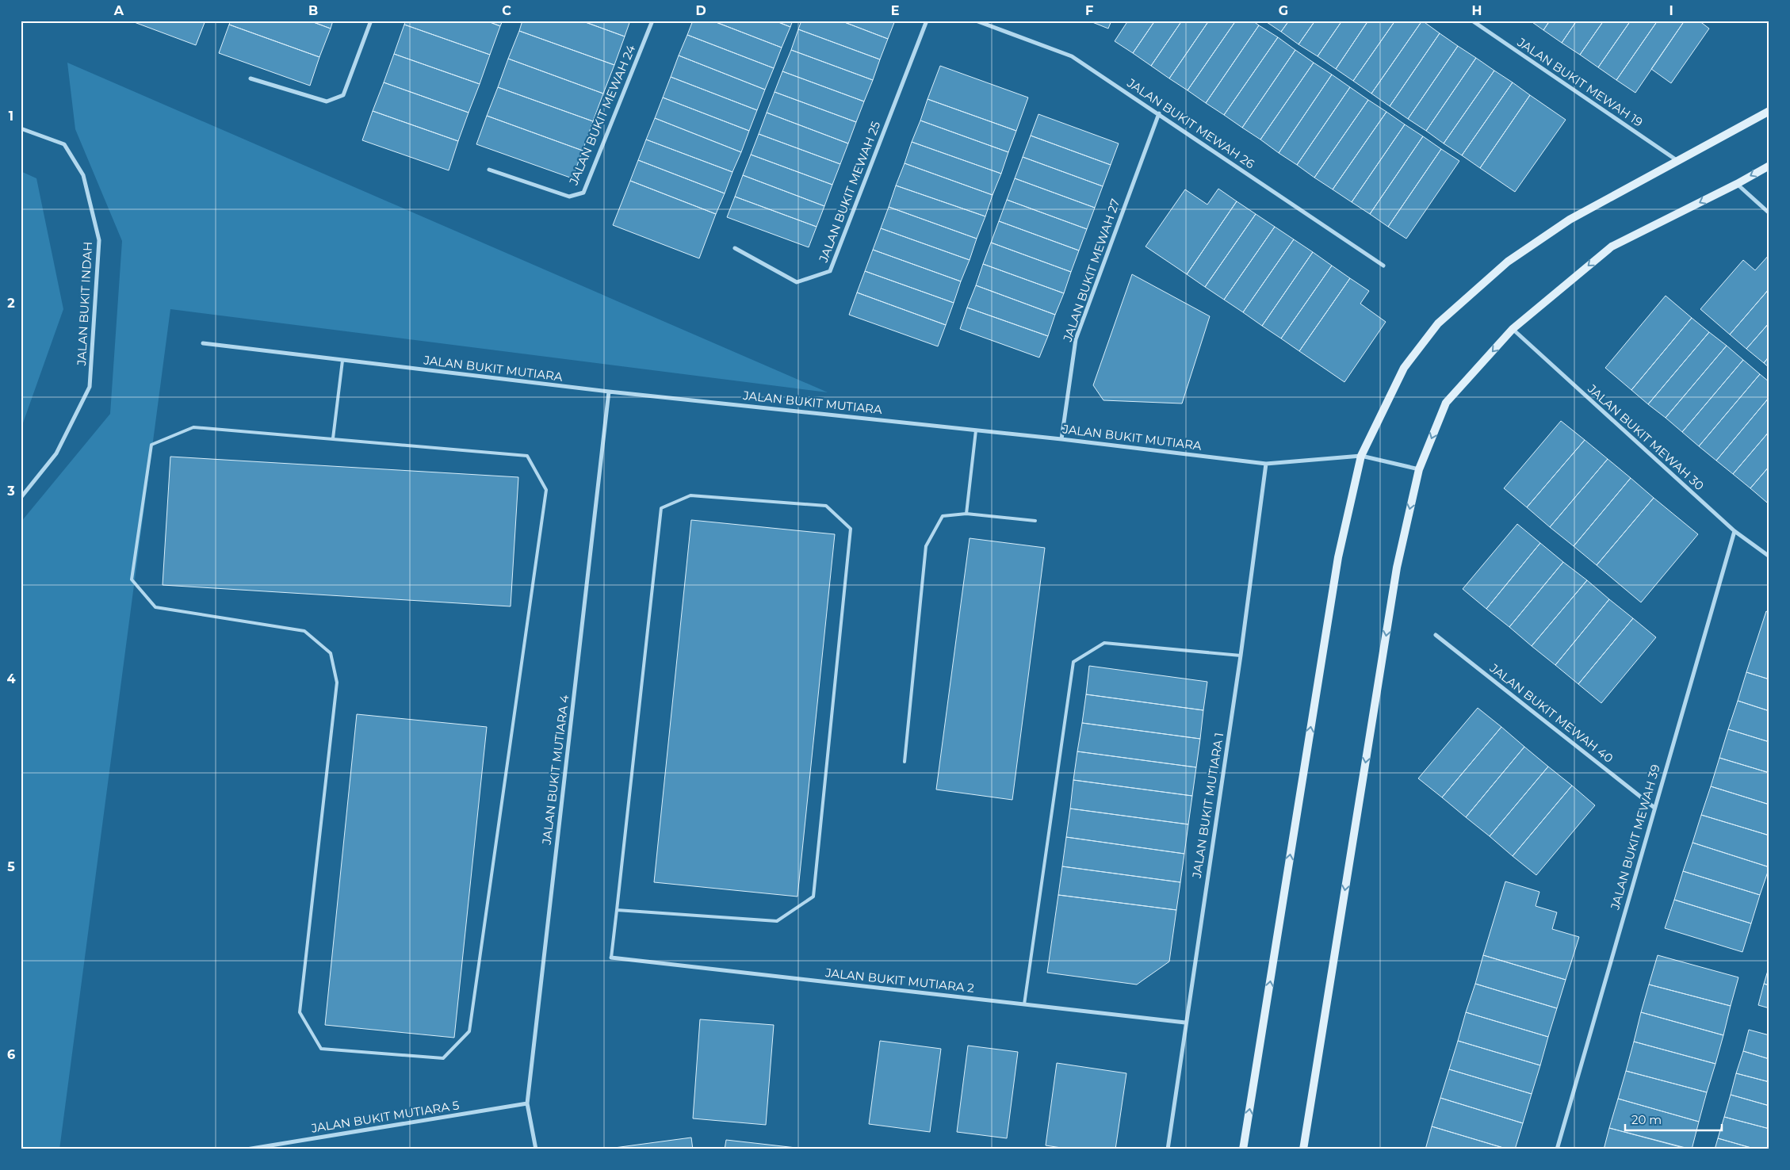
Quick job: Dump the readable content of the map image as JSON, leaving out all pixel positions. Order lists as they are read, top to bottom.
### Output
{
  "streets": {
    "street": [
      "JALAN BUKIT MEWAH 19",
      "JALAN BUKIT MEWAH 24",
      "JALAN BUKIT MEWAH 26",
      "JALAN BUKIT MEWAH 25",
      "JALAN BUKIT MEWAH 27",
      "JALAN BUKIT INDAH",
      "JALAN BUKIT MUTIARA",
      "JALAN BUKIT MEWAH 30",
      "JALAN BUKIT MEWAH 40",
      "JALAN BUKIT MUTIARA 4",
      "JALAN BUKIT MUTIARA 1",
      "JALAN BUKIT MEWAH 39",
      "JALAN BUKIT MUTIARA 2",
      "JALAN BUKIT MUTIARA 5"
    ]
  },
  "crossings": [
    ["JALAN BUKIT MEWAH 26", "JALAN BUKIT MEWAH 27"],
    ["JALAN BUKIT MEWAH 27", "JALAN BUKIT MUTIARA"],
    ["JALAN BUKIT MUTIARA", "JALAN BUKIT MUTIARA 4"],
    ["JALAN BUKIT MUTIARA", "JALAN BUKIT MUTIARA 1"],
    ["JALAN BUKIT MEWAH 30", "JALAN BUKIT MEWAH 39"],
    ["JALAN BUKIT MEWAH 40", "JALAN BUKIT MEWAH 39"],
    ["JALAN BUKIT MUTIARA 4", "JALAN BUKIT MUTIARA 5"],
    ["JALAN BUKIT MUTIARA 1", "JALAN BUKIT MUTIARA 2"]
  ],
  "scale_bar": "20 m",
  "grid": {
    "columns": [
      "A",
      "B",
      "C",
      "D",
      "E",
      "F",
      "G",
      "H",
      "I"
    ],
    "rows": [
      "1",
      "2",
      "3",
      "4",
      "5",
      "6"
    ]
  }
}
